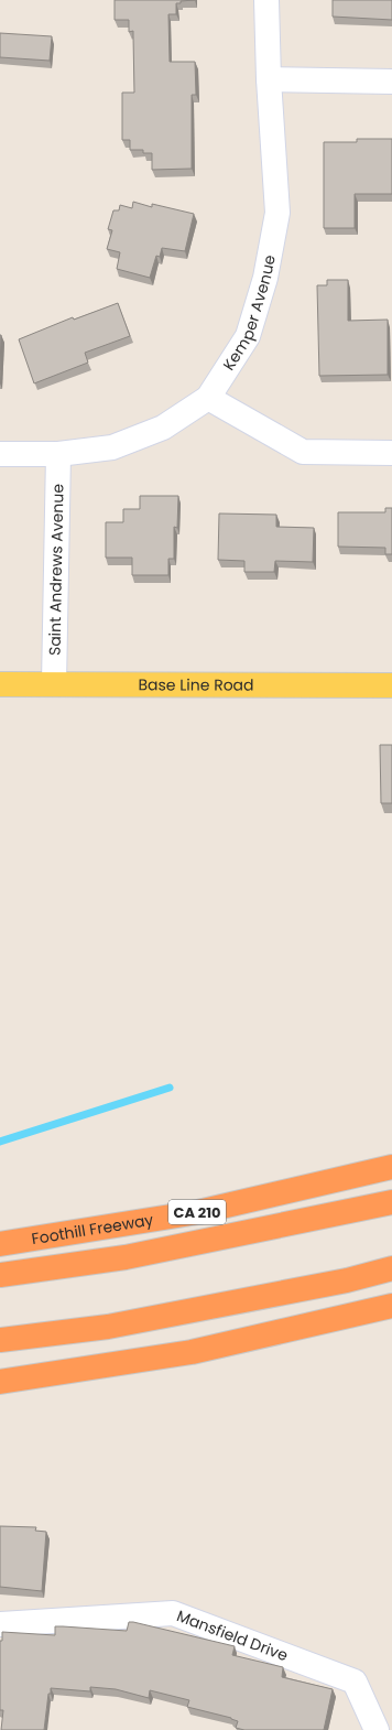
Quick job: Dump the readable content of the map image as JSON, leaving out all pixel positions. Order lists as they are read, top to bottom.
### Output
{
  "streets": {
    "highway": ["CA 210", "Foothill Freeway"],
    "main road": ["Base Line Road"],
    "street": ["Kemper Avenue", "Saint Andrews Avenue", "Mansfield Drive"]
  },
  "crossings": [
    ["Kemper Avenue", "Saint Andrews Avenue"],
    ["Saint Andrews Avenue", "Base Line Road"]
  ]
}
